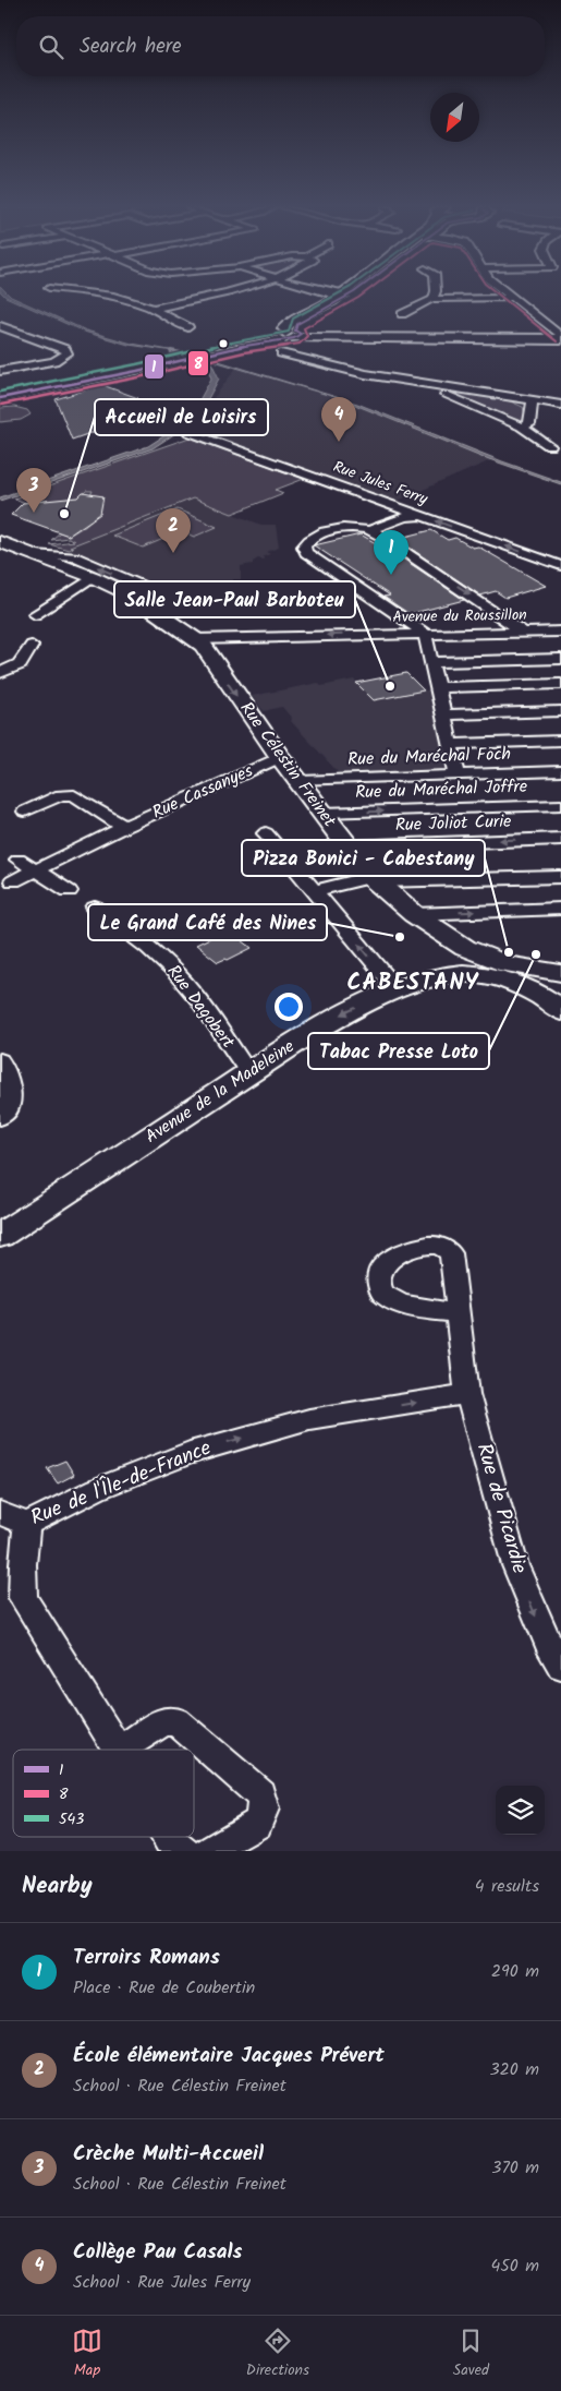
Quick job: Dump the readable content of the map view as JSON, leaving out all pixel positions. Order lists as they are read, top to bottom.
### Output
{
  "streets": {
    "main road": ["Rue Célestin Freinet", "Avenue de la Madeleine"],
    "street": [
      "Rue Jules Ferry",
      "Avenue du Roussillon",
      "Rue du Maréchal Foch",
      "Rue du Maréchal Joffre",
      "Rue Cassanyes",
      "Rue Joliot Curie",
      "Rue Dagobert",
      "Rue de l'Île-de-France",
      "Rue de Picardie"
    ]
  },
  "crossings": [
    ["Avenue du Roussillon", "Rue Célestin Freinet"],
    ["Rue du Maréchal Foch", "Rue Célestin Freinet"],
    ["Rue Célestin Freinet", "Rue du Maréchal Joffre"],
    ["Rue Célestin Freinet", "Rue Cassanyes"],
    ["Rue Célestin Freinet", "Rue Joliot Curie"],
    ["Rue Dagobert", "Avenue de la Madeleine"],
    ["Rue de l'Île-de-France", "Rue de Picardie"]
  ],
  "one_way": ["Avenue du Roussillon", "Rue de l'Île-de-France", "Rue de Picardie"],
  "districts": ["CABESTANY"],
  "places": [
    "Accueil de Loisirs",
    "Salle Jean-Paul Barboteu",
    "Le Grand Café des Nines",
    "Pizza Bonici - Cabestany",
    "Tabac Presse Loto"
  ],
  "lines": ["transit line 1", "transit line 8", "transit line 543"],
  "legend": ["1", "8", "543"],
  "north": "bottom left",
  "page": {
    "search": "Search here",
    "pins": [
      "4",
      "3",
      "2",
      "1"
    ],
    "heading": ["Nearby", "4 results"],
    "list": [
      {
        "mark": "1",
        "name": "Terroirs Romans",
        "note": "Place · Rue de Coubertin",
        "value": "290 m"
      },
      {
        "mark": "2",
        "name": "École élémentaire Jacques Prévert",
        "note": "School · Rue Célestin Freinet",
        "value": "320 m"
      },
      {
        "mark": "3",
        "name": "Crèche Multi-Accueil",
        "note": "School · Rue Célestin Freinet",
        "value": "370 m"
      },
      {
        "mark": "4",
        "name": "Collège Pau Casals",
        "note": "School · Rue Jules Ferry",
        "value": "450 m"
      }
    ],
    "nav": ["Map", "Directions", "Saved"]
  }
}
